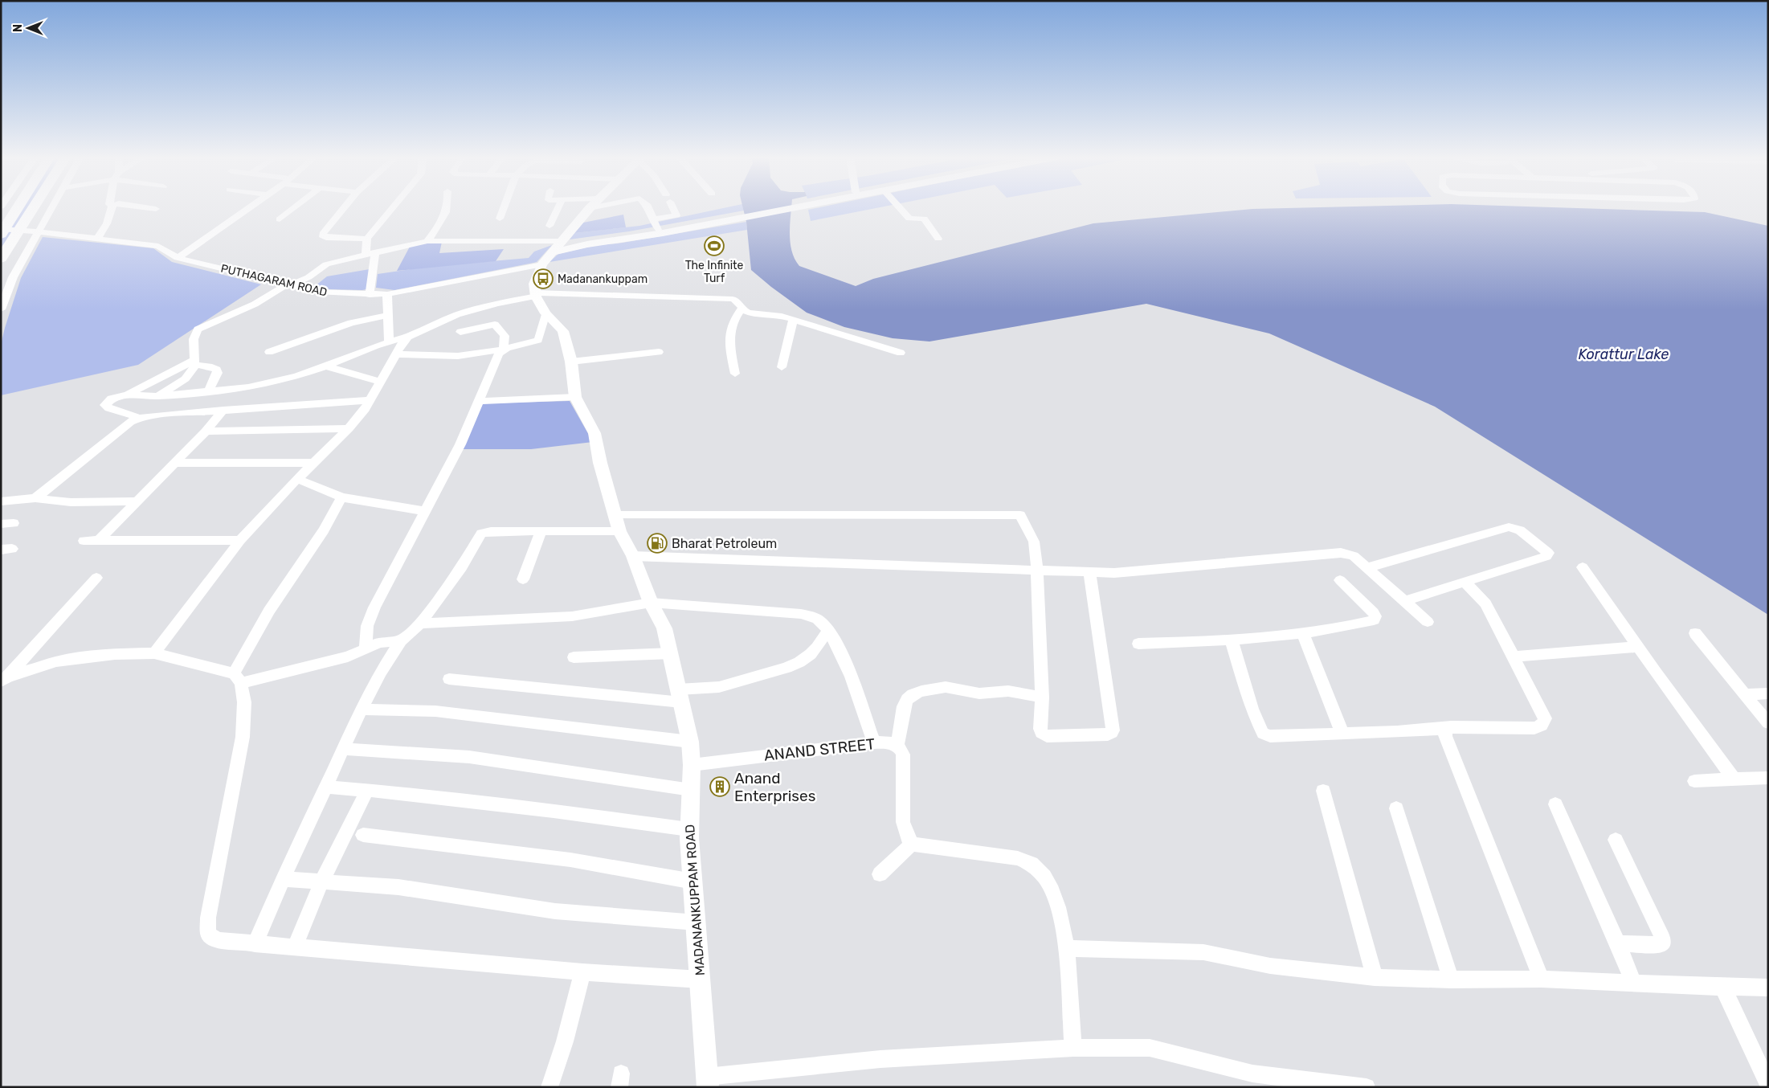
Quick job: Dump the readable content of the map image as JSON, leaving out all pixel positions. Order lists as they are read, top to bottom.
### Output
{
  "streets": {
    "main road": ["MADANANKUPPAM ROAD"],
    "street": ["PUTHAGARAM ROAD", "ANAND STREET"]
  },
  "crossings": [
    ["ANAND STREET", "MADANANKUPPAM ROAD"]
  ],
  "water": ["Korattur Lake"],
  "places": {
    "sports": ["The Infinite Turf"],
    "bus stop": ["Madanankuppam"],
    "fuel station": ["Bharat Petroleum"],
    "building": ["Anand Enterprises"]
  },
  "north": "left"
}
